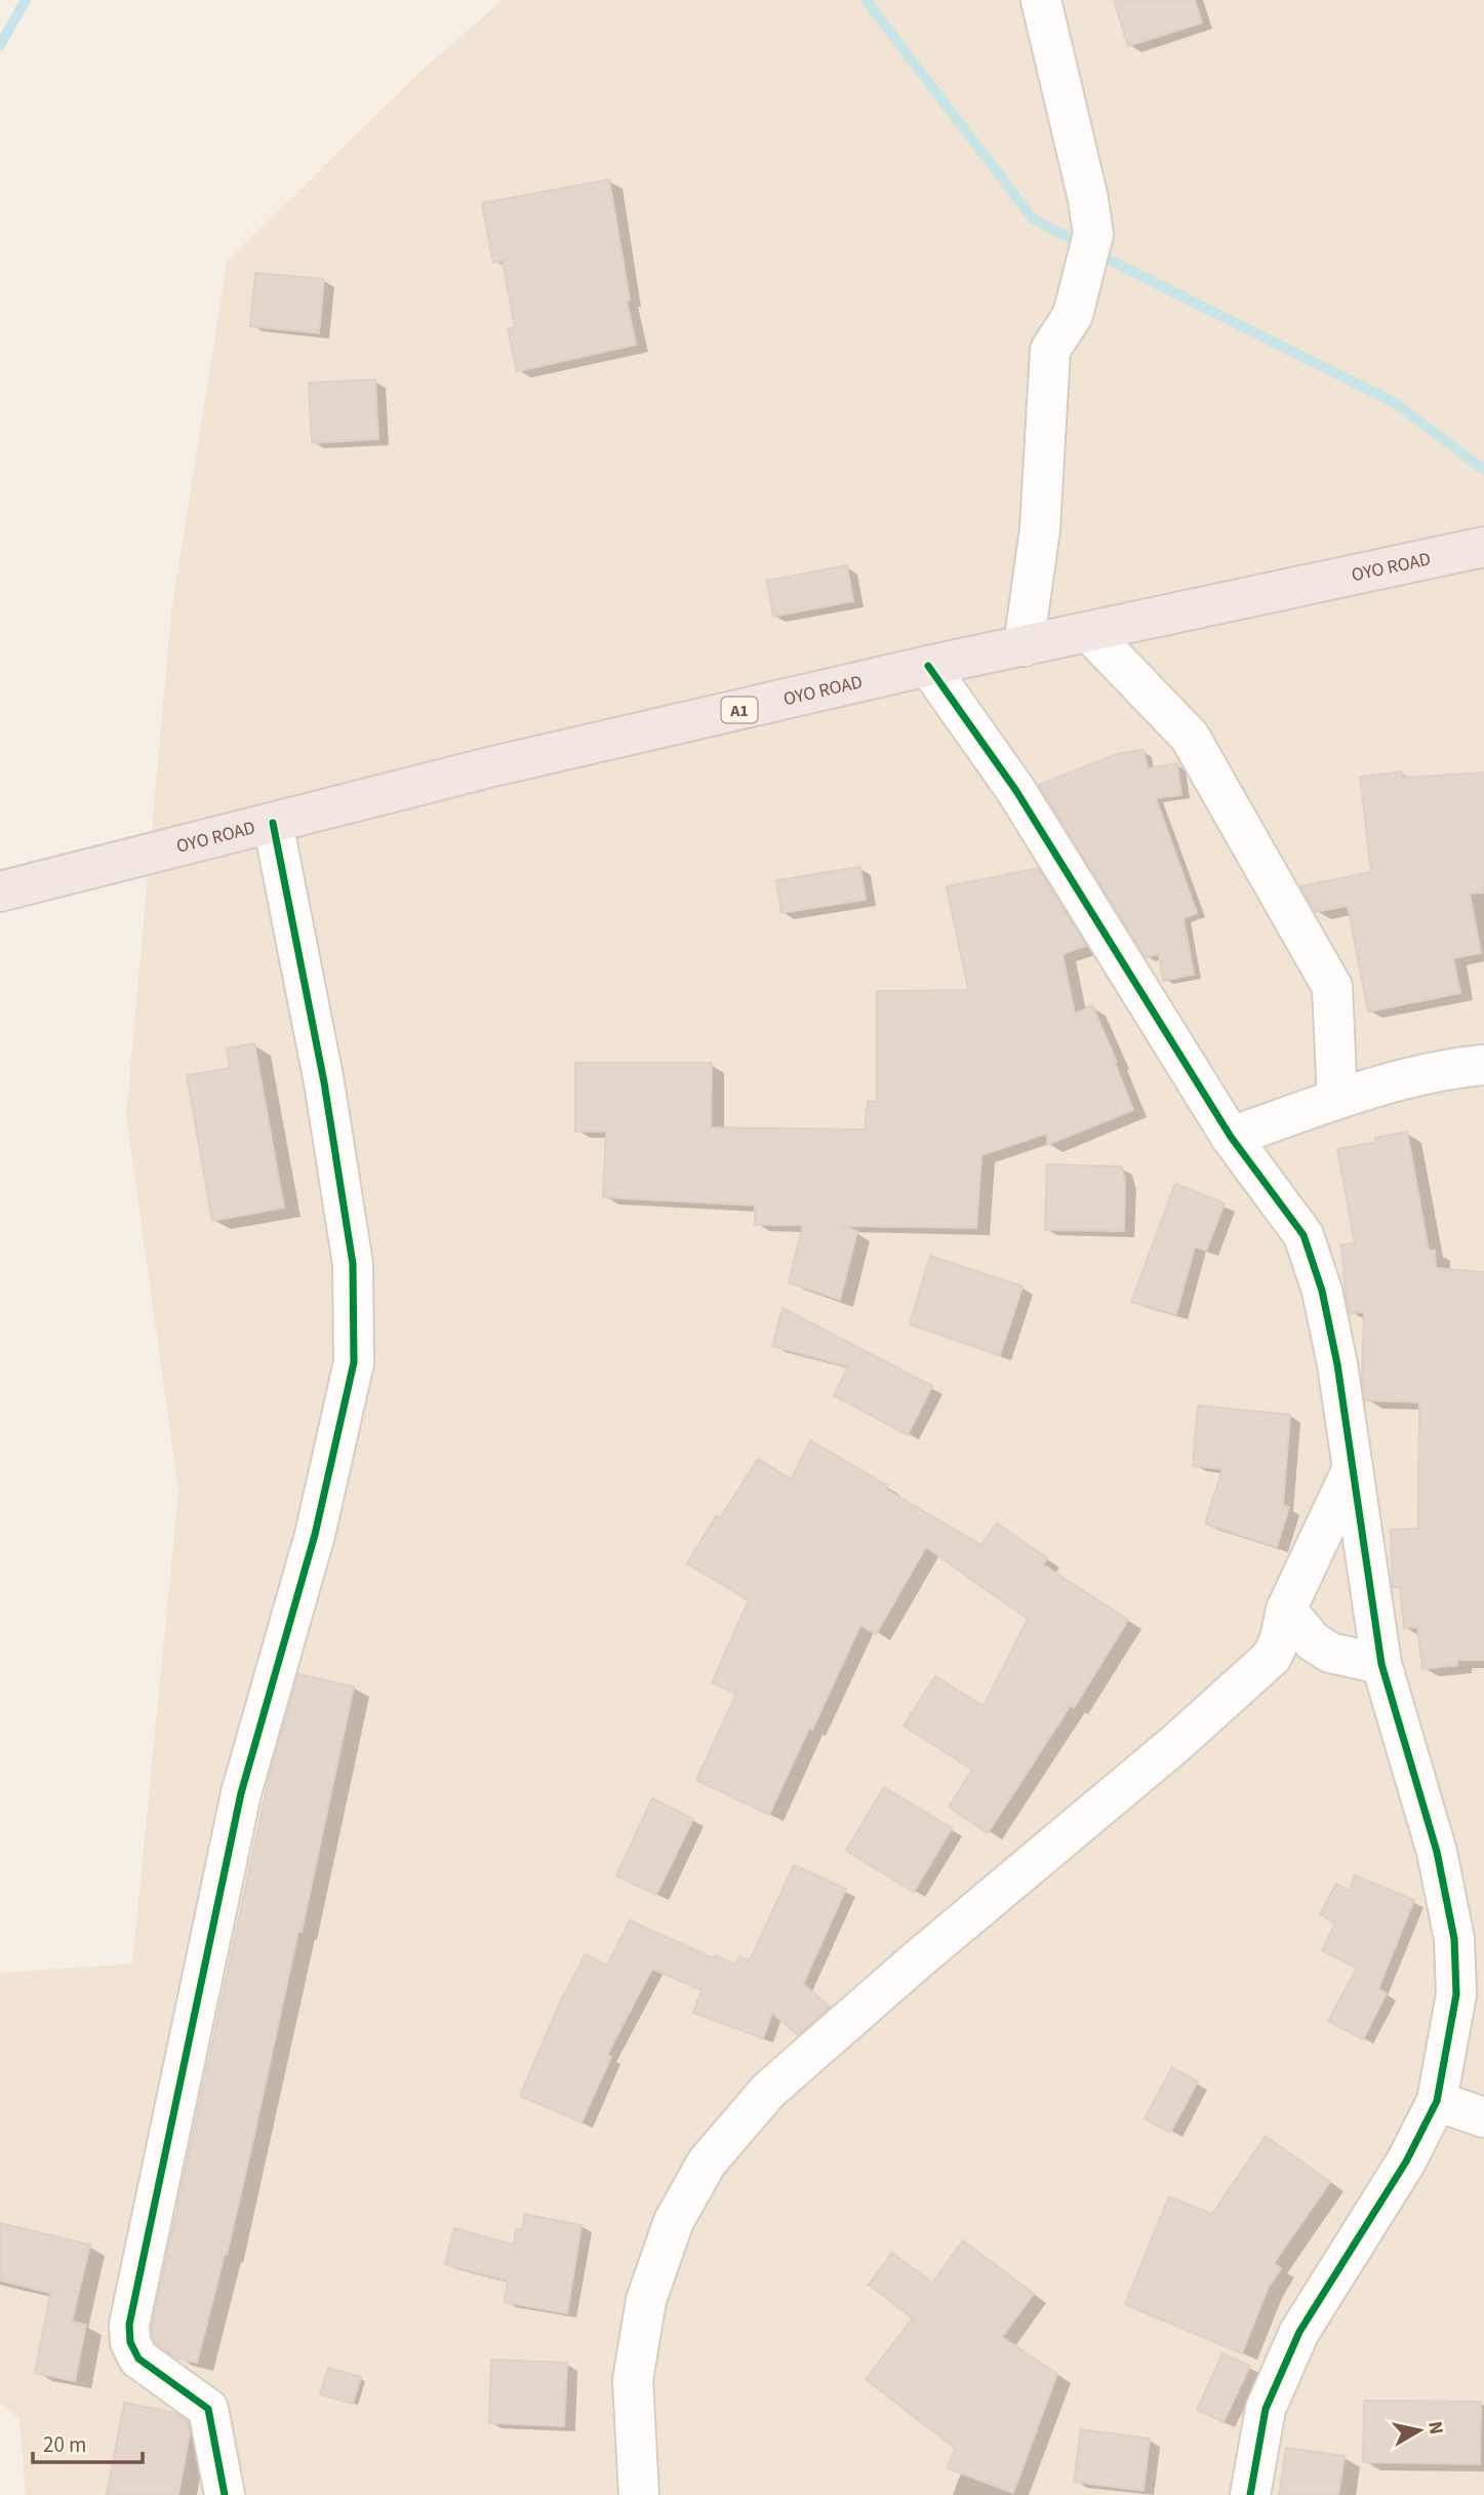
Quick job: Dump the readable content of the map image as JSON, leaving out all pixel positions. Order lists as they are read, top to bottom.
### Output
{
  "streets": {
    "highway": ["OYO ROAD", "A1"]
  },
  "scale_bar": "20 m",
  "north": "right"
}
